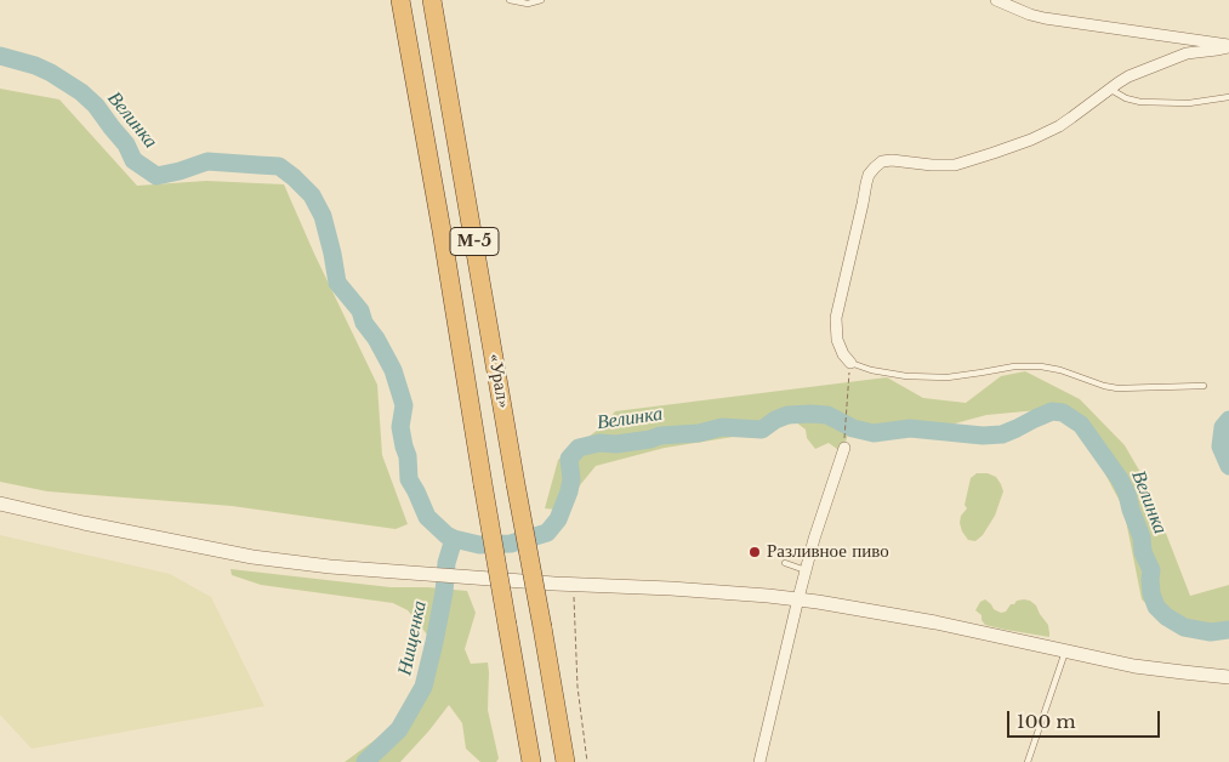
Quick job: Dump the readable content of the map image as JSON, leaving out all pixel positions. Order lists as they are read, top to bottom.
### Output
{
  "streets": {
    "highway": ["М-5", "«Урал»"]
  },
  "water": ["Велинка", "Нищенка"],
  "places": ["Разливное пиво"],
  "scale_bar": "100 m"
}
